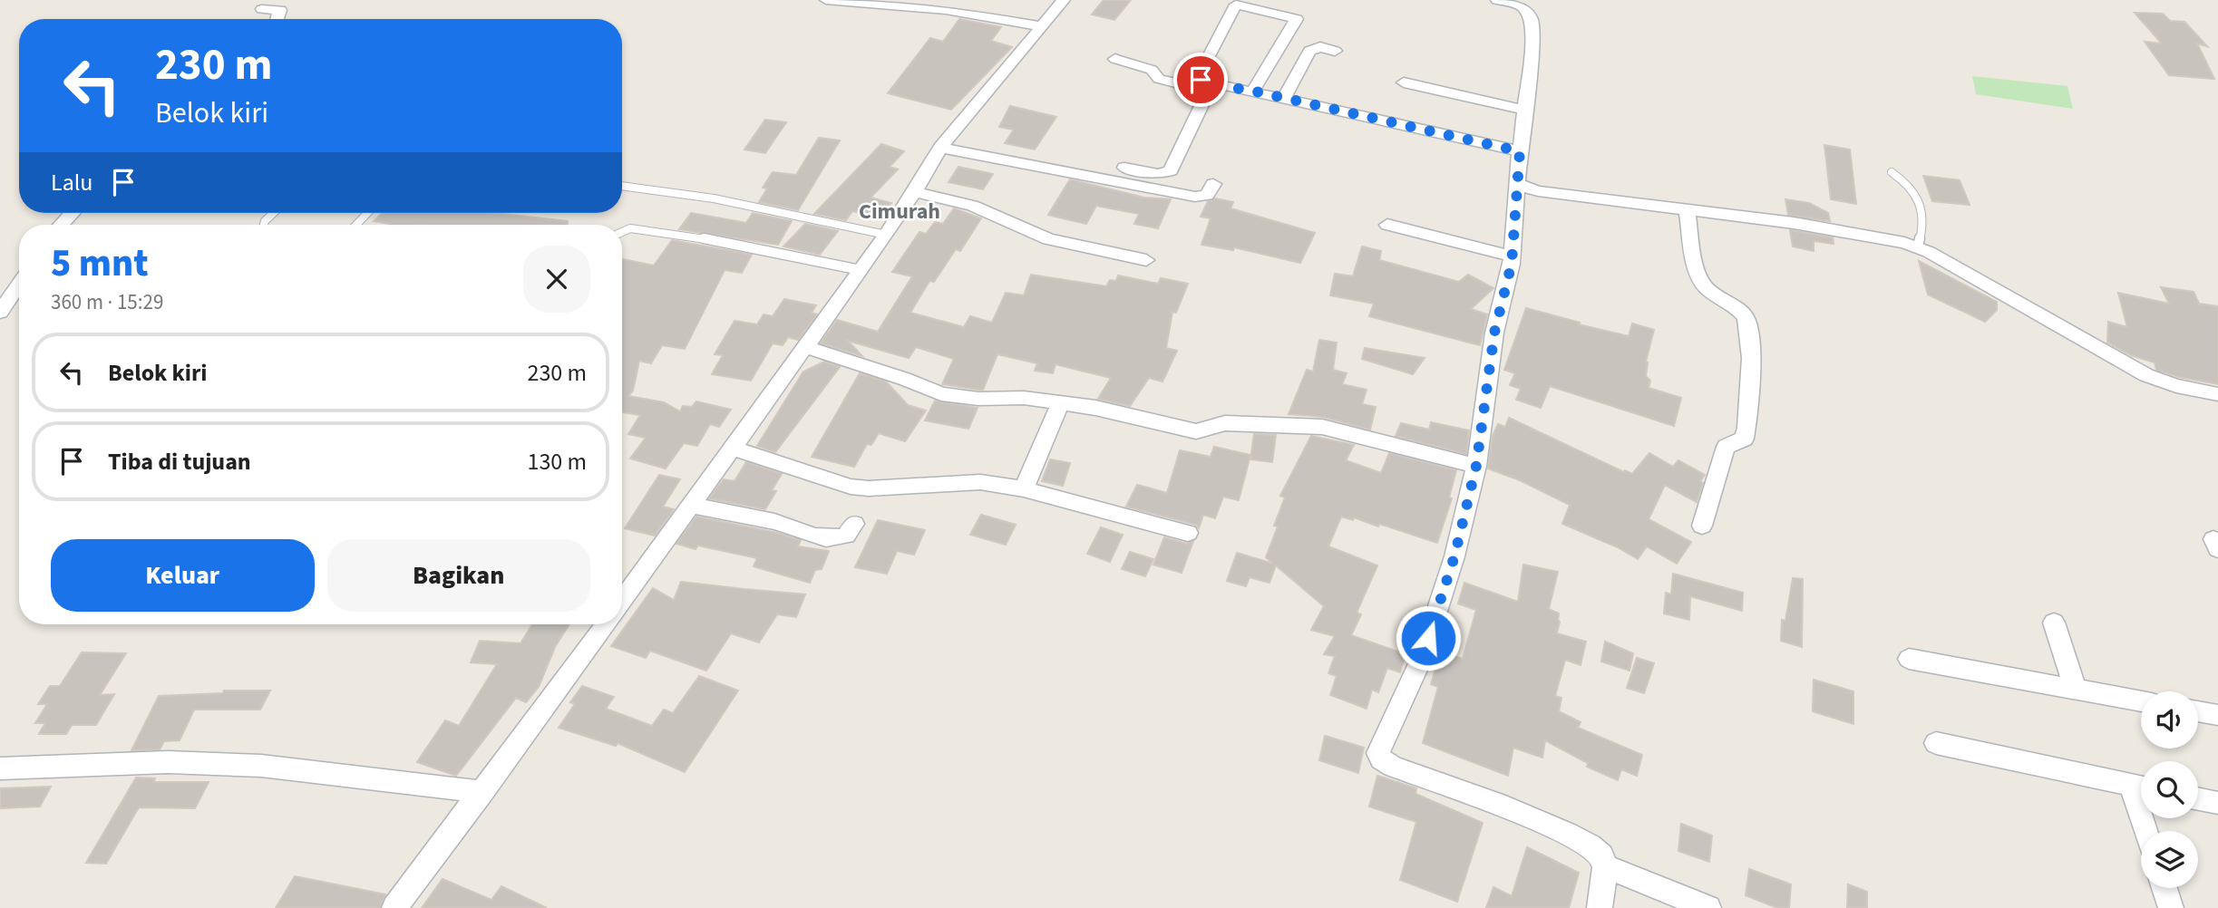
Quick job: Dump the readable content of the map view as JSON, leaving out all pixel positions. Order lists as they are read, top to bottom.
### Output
{
  "districts": ["Cimurah"],
  "page": {
    "turn": ["230 m", "Belok kiri"],
    "then": "Lalu",
    "heading": ["5 mnt", "360 m · 15:29"],
    "list": [
      {
        "name": "Belok kiri",
        "value": "230 m"
      },
      {
        "name": "Tiba di tujuan",
        "value": "130 m"
      }
    ],
    "buttons": ["Keluar", "Bagikan"]
  }
}
